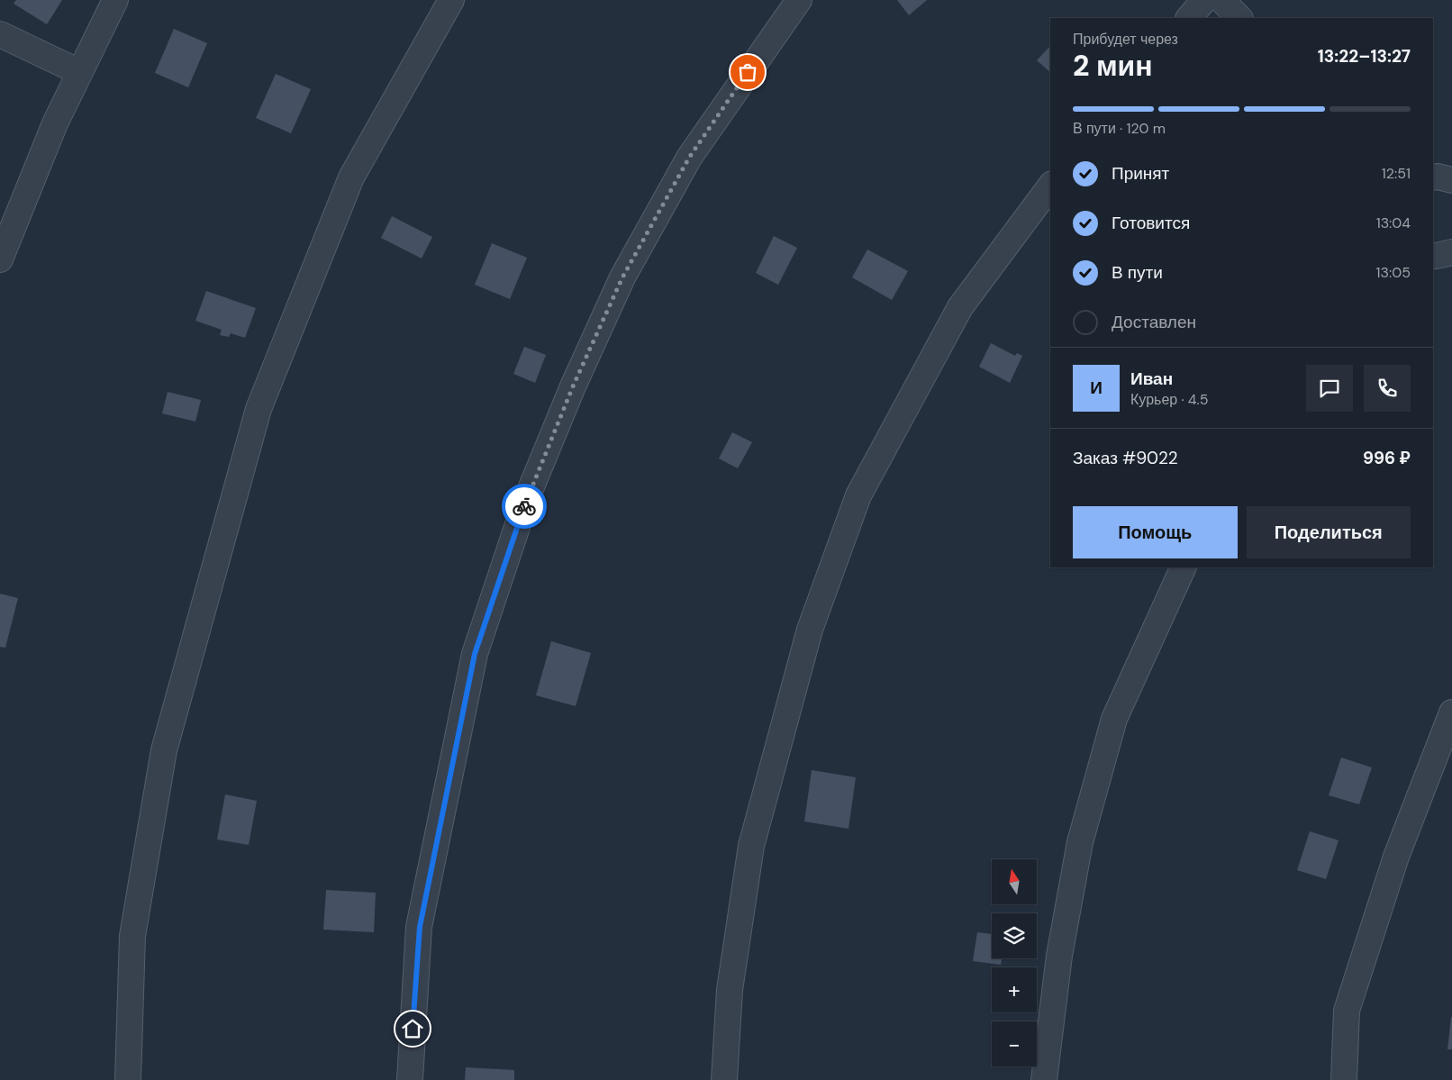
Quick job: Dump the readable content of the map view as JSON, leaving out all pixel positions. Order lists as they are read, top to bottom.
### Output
{
  "north": "top",
  "page": {
    "heading": ["2 мин", "Прибудет через", "13:22–13:27"],
    "panel": [
      "Иван",
      "Курьер · 4.5",
      "Заказ #9022",
      "996 ₽"
    ],
    "bar": "В пути · 120 m",
    "list": [
      ["Принят", "12:51"],
      ["Готовится", "13:04"],
      ["В пути", "13:05"],
      "Доставлен"
    ],
    "round": "И",
    "buttons": ["Помощь", "Поделиться"],
    "map_buttons": ["+", "−"]
  }
}
